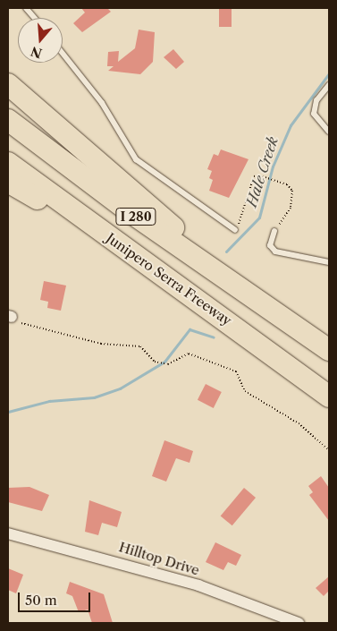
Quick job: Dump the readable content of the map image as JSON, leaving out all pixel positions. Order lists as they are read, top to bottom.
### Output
{
  "streets": {
    "highway": ["I 280", "Junipero Serra Freeway"],
    "street": ["Hilltop Drive"]
  },
  "water": ["Hale Creek"],
  "scale_bar": "50 m",
  "north": "bottom"
}
